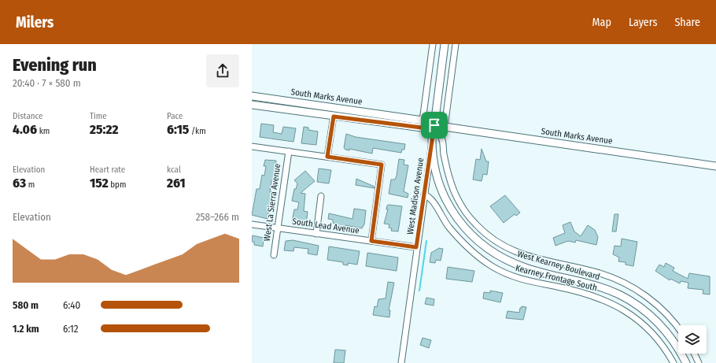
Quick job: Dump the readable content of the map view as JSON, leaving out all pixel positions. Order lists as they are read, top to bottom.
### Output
{
  "streets": {
    "main road": ["South Marks Avenue", "West Kearney Boulevard"],
    "street": [
      "West Madison Avenue",
      "West La Sierra Avenue",
      "South Lead Avenue",
      "Kearney Frontage South"
    ]
  },
  "crossings": [
    ["South Marks Avenue", "West Madison Avenue"],
    ["South Marks Avenue", "Kearney Frontage South"],
    ["West Madison Avenue", "South Lead Avenue"],
    ["West Madison Avenue", "West Kearney Boulevard"],
    ["West Madison Avenue", "Kearney Frontage South"],
    ["West La Sierra Avenue", "South Lead Avenue"]
  ],
  "page": {
    "header": "Milers",
    "nav": ["Map", "Layers", "Share"],
    "heading": ["Evening run", "20:40 · 7 × 580 m"],
    "stats": [
      ["Distance", "4.06 km"],
      ["Time", "25:22"],
      ["Pace", "6:15 /km"],
      ["Elevation", "63 m"],
      ["Heart rate", "152 bpm"],
      ["kcal", "261"]
    ],
    "chart": ["Elevation", "258–266 m"],
    "list": [
      {
        "name": "580 m",
        "note": "6:40"
      },
      {
        "name": "1.2 km",
        "note": "6:12"
      }
    ]
  }
}
